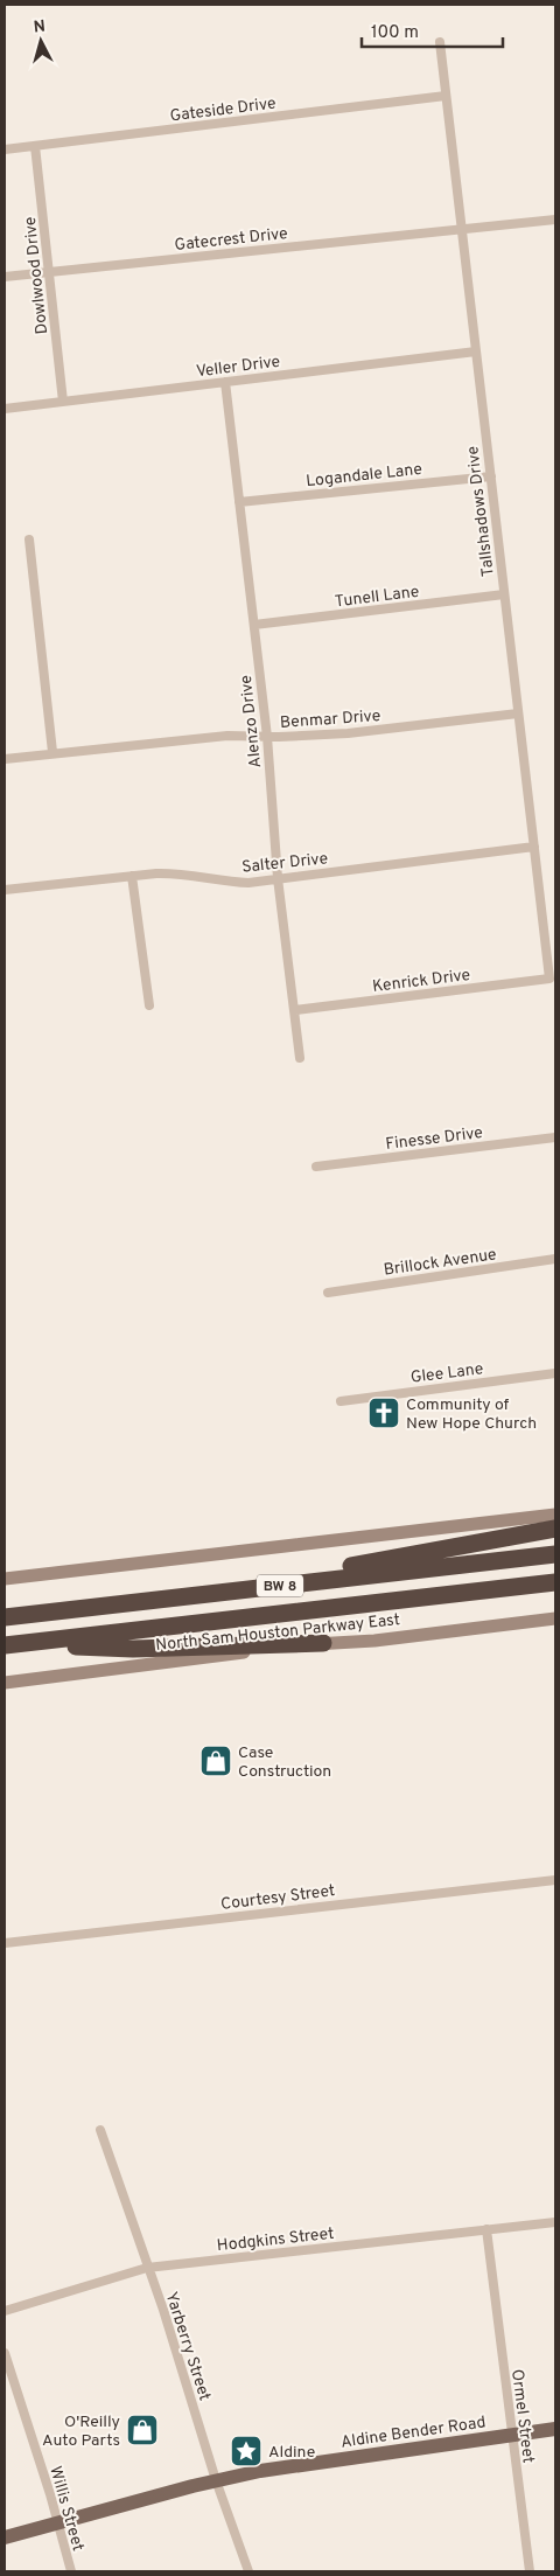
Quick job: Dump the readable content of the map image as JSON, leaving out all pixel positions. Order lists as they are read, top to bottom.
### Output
{
  "streets": {
    "highway": ["BW 8", "North Sam Houston Parkway East"],
    "main road": ["Aldine Bender Road"],
    "street": [
      "Gateside Drive",
      "Gatecrest Drive",
      "Dowlwood Drive",
      "Veller Drive",
      "Logandale Lane",
      "Tallshadows Drive",
      "Tunell Lane",
      "Benmar Drive",
      "Alenzo Drive",
      "Salter Drive",
      "Kenrick Drive",
      "Finesse Drive",
      "Brillock Avenue",
      "Glee Lane",
      "Courtesy Street",
      "Hodgkins Street",
      "Yarberry Street",
      "Ormel Street",
      "Willis Street"
    ]
  },
  "crossings": [
    ["Gateside Drive", "Dowlwood Drive"],
    ["Gateside Drive", "Tallshadows Drive"],
    ["Gatecrest Drive", "Dowlwood Drive"],
    ["Gatecrest Drive", "Tallshadows Drive"],
    ["Dowlwood Drive", "Veller Drive"],
    ["Veller Drive", "Tallshadows Drive"],
    ["Veller Drive", "Alenzo Drive"],
    ["Logandale Lane", "Tallshadows Drive"],
    ["Logandale Lane", "Alenzo Drive"],
    ["Tallshadows Drive", "Tunell Lane"],
    ["Tallshadows Drive", "Benmar Drive"],
    ["Tallshadows Drive", "Salter Drive"],
    ["Tallshadows Drive", "Kenrick Drive"],
    ["Tunell Lane", "Alenzo Drive"],
    ["Benmar Drive", "Alenzo Drive"],
    ["Alenzo Drive", "Salter Drive"],
    ["Alenzo Drive", "Kenrick Drive"],
    ["Hodgkins Street", "Yarberry Street"],
    ["Hodgkins Street", "Ormel Street"],
    ["Yarberry Street", "Aldine Bender Road"],
    ["Ormel Street", "Aldine Bender Road"],
    ["Aldine Bender Road", "Willis Street"]
  ],
  "places": {
    "church": ["Community of New Hope Church"],
    "shop": ["Case Construction", "O'Reilly Auto Parts"],
    "place": ["Aldine"]
  },
  "scale_bar": "100 m",
  "north": "top"
}
